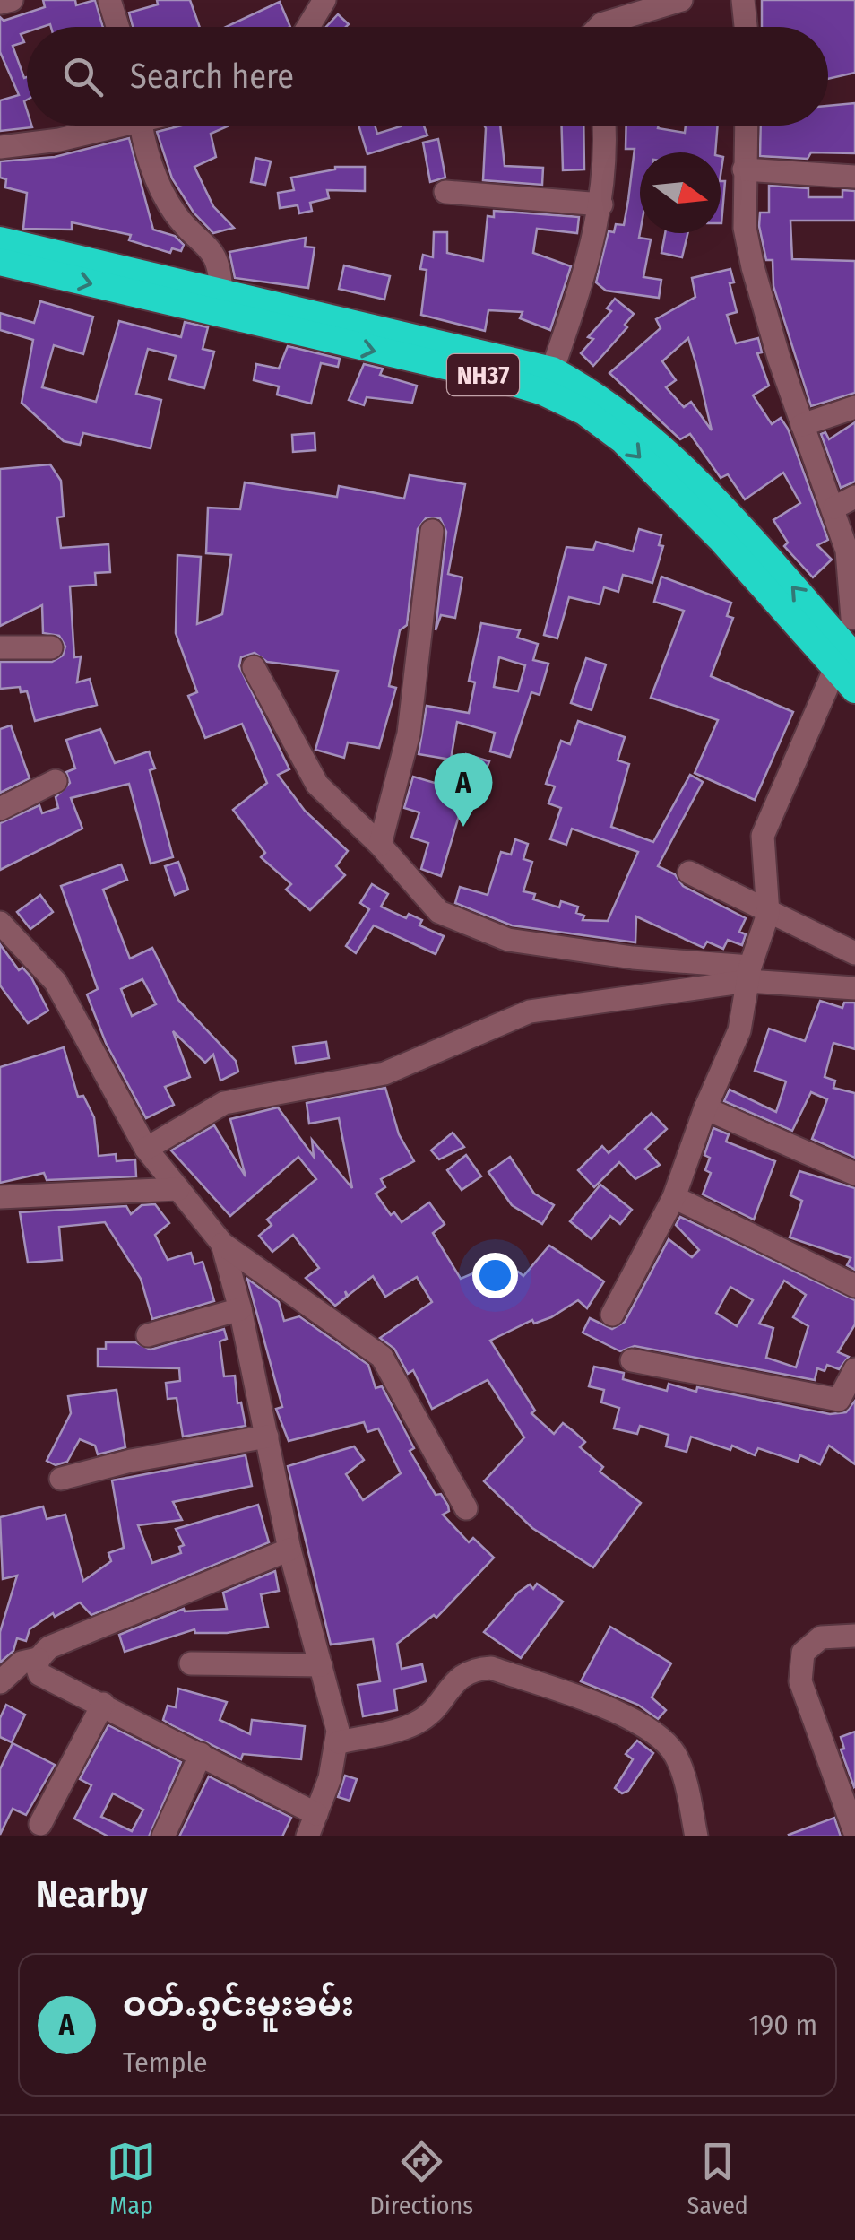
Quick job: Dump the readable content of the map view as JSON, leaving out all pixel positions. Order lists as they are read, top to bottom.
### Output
{
  "streets": {
    "highway": ["NH37"]
  },
  "north": "right",
  "page": {
    "search": "Search here",
    "pins": "A",
    "heading": "Nearby",
    "list": [
      {
        "mark": "A",
        "name": "ဝတ်ႉၵွင်းမူးၶမ်း",
        "note": "Temple",
        "value": "190 m"
      }
    ],
    "nav": ["Map", "Directions", "Saved"]
  }
}
